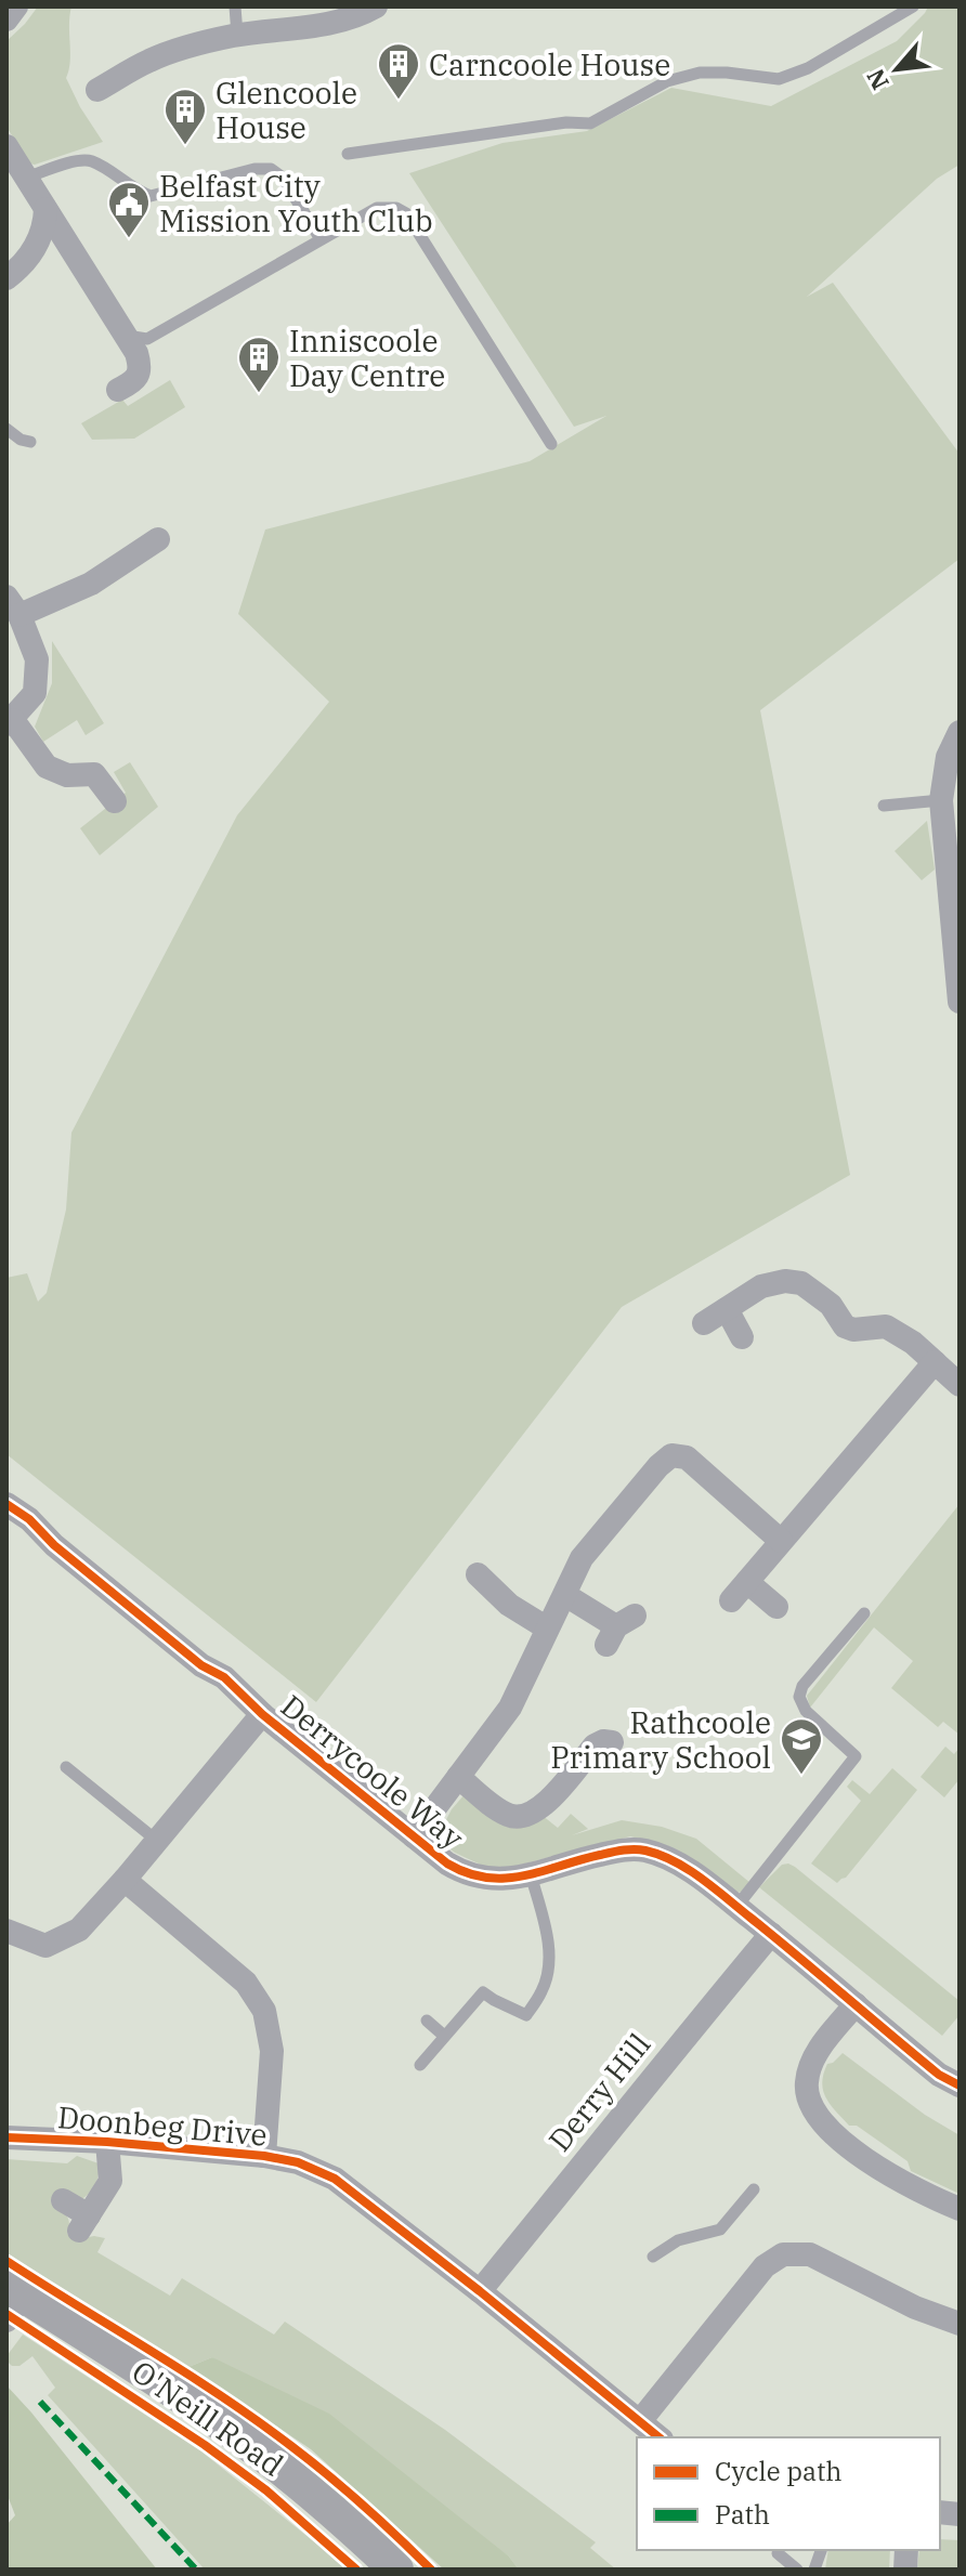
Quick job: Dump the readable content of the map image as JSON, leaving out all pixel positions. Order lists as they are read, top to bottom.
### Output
{
  "streets": {
    "main road": ["O'Neill Road"],
    "street": ["Derrycoole Way", "Derry Hill", "Doonbeg Drive"]
  },
  "crossings": [
    ["Derrycoole Way", "Derry Hill"],
    ["Derry Hill", "Doonbeg Drive"]
  ],
  "places": {
    "building": ["Carncoole House", "Glencoole House", "Inniscoole Day Centre"],
    "public building": ["Belfast City Mission Youth Club"],
    "school or university": ["Rathcoole Primary School"]
  },
  "legend": ["Cycle path", "Path"],
  "north": "bottom left"
}
